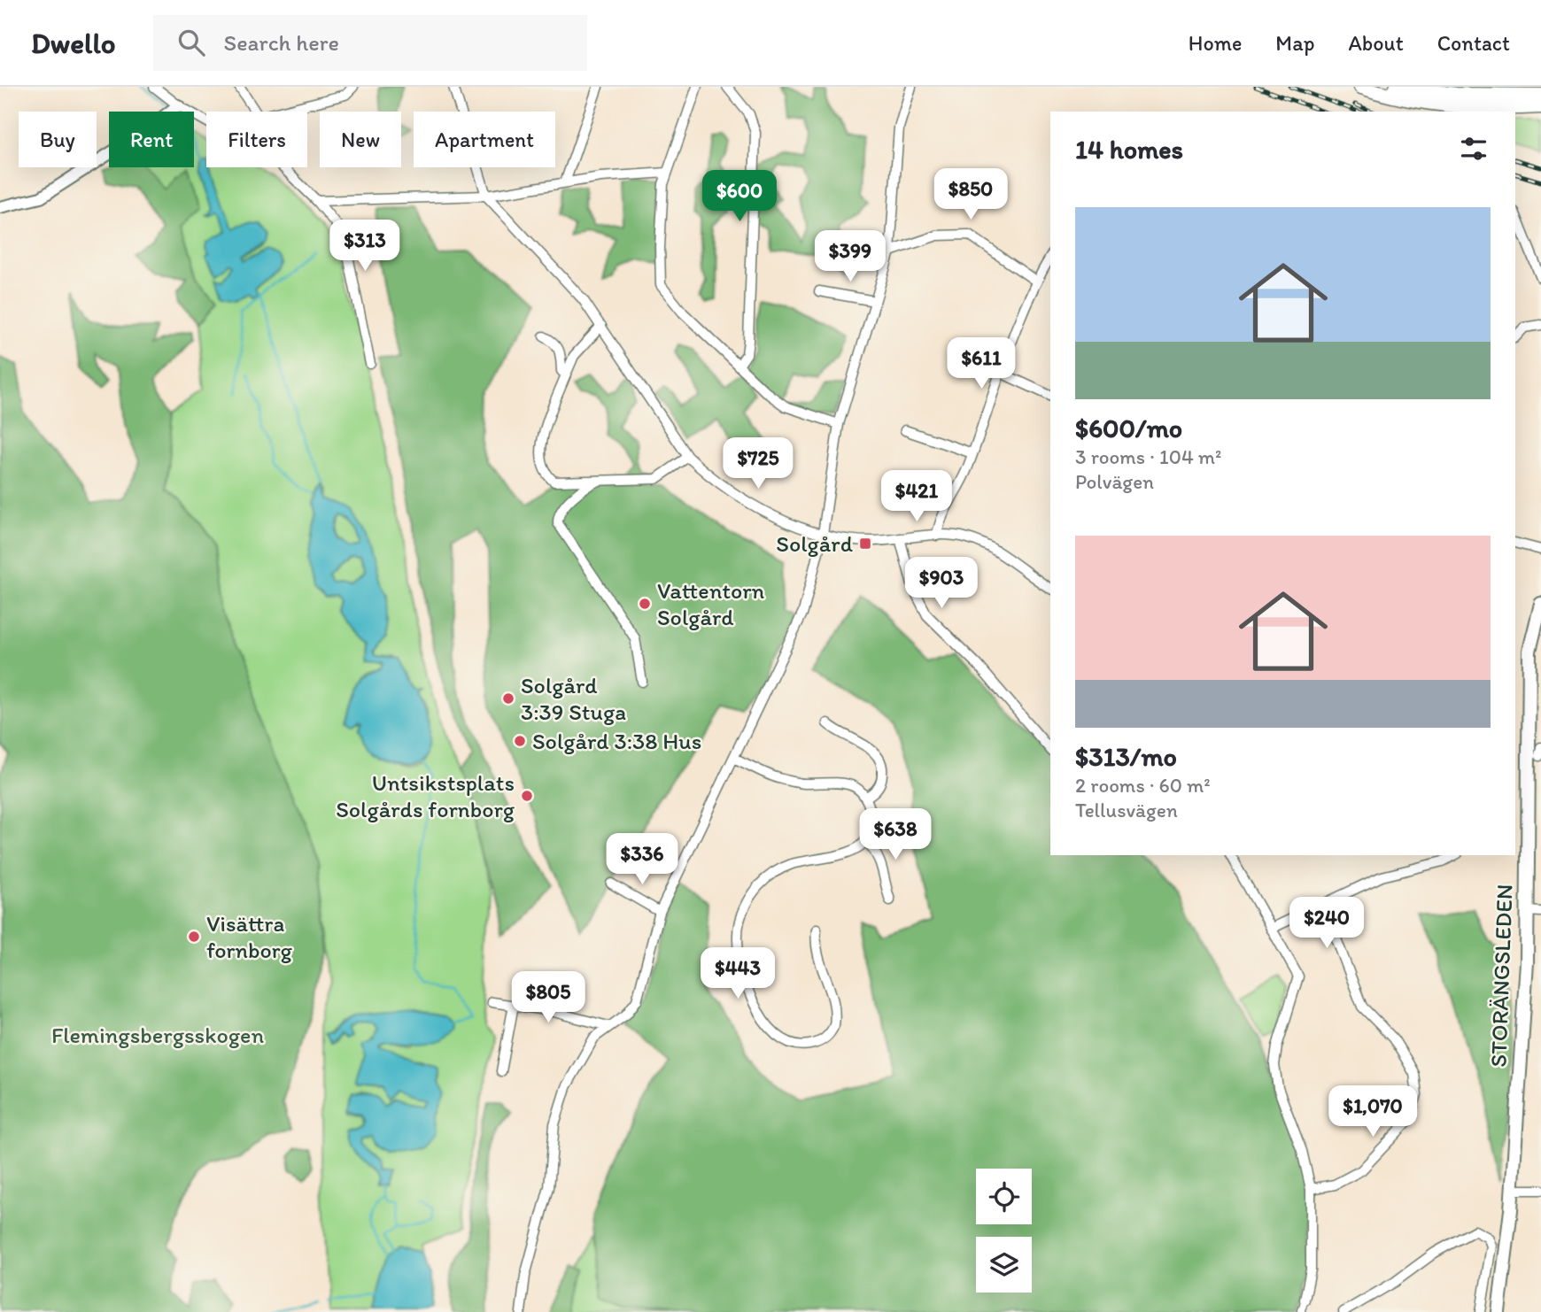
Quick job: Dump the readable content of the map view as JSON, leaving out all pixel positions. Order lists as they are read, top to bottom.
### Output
{
  "streets": {
    "main road": ["STORÄNGSLEDEN"]
  },
  "parks": ["Flemingsbergsskogen"],
  "places": {
    "transit": ["Solgård"],
    "other": [
      "Vattentorn Solgård",
      "Solgård 3:39 Stuga",
      "Solgård 3:38 Hus",
      "Untsikstsplats Solgårds fornborg",
      "Visättra fornborg"
    ]
  },
  "page": {
    "header": "Dwello",
    "search": "Search here",
    "nav": [
      "Home",
      "Map",
      "About",
      "Contact"
    ],
    "chip": [
      "Buy",
      "Rent",
      "Filters",
      "New",
      "Apartment"
    ],
    "heading": "14 homes",
    "price": [
      "$850",
      "$600",
      "$313",
      "$399",
      "$611",
      "$725",
      "$421",
      "$903",
      "$638",
      "$336",
      "$240",
      "$443",
      "$805",
      "$1,070"
    ],
    "list": [
      {
        "name": "$600/mo",
        "note": "3 rooms · 104 m² · Polvägen"
      },
      {
        "name": "$313/mo",
        "note": "2 rooms · 60 m² · Tellusvägen"
      }
    ]
  }
}
